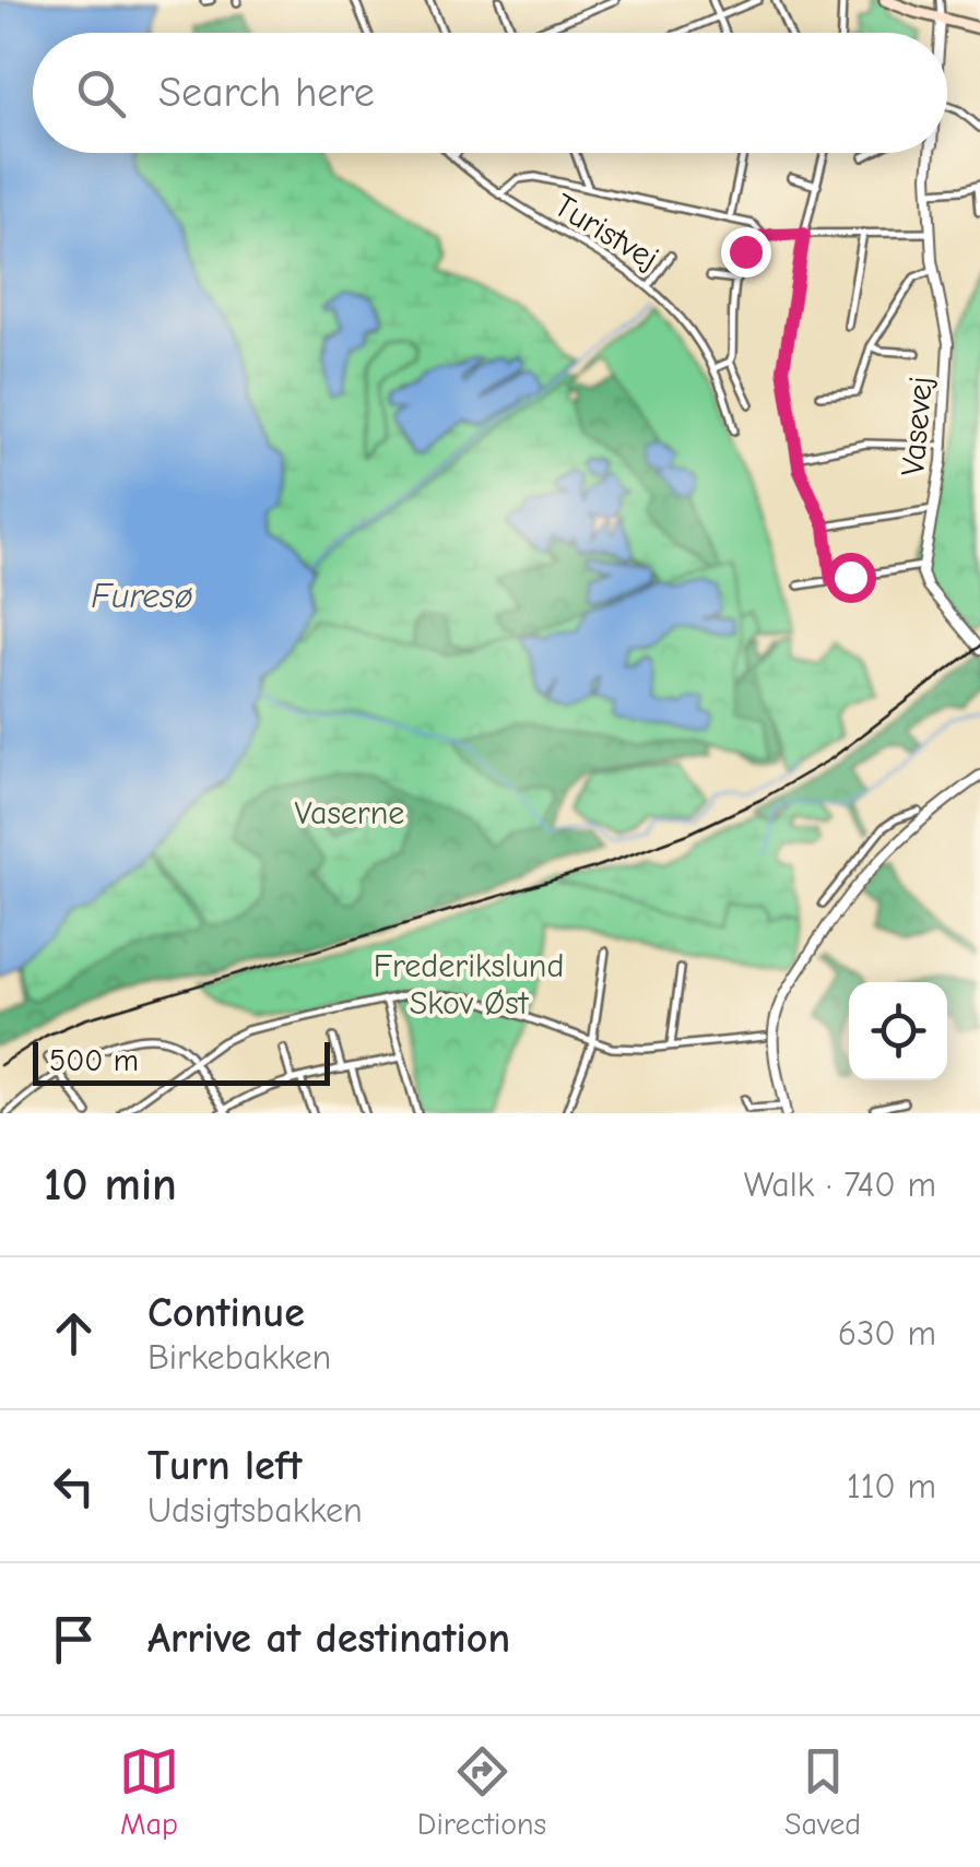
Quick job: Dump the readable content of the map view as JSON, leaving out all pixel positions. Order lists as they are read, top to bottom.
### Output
{
  "streets": {
    "street": ["Turistvej", "Vasevej"]
  },
  "water": ["Furesø"],
  "parks": ["Vaserne", "Frederikslund Skov Øst"],
  "scale_bar": "500 m",
  "page": {
    "search": "Search here",
    "scale": "500 m",
    "heading": ["10 min", "Walk · 740 m"],
    "list": [
      ["Continue", "Birkebakken", "630 m"],
      ["Turn left", "Udsigtsbakken", "110 m"],
      "Arrive at destination"
    ],
    "nav": ["Map", "Directions", "Saved"]
  }
}
